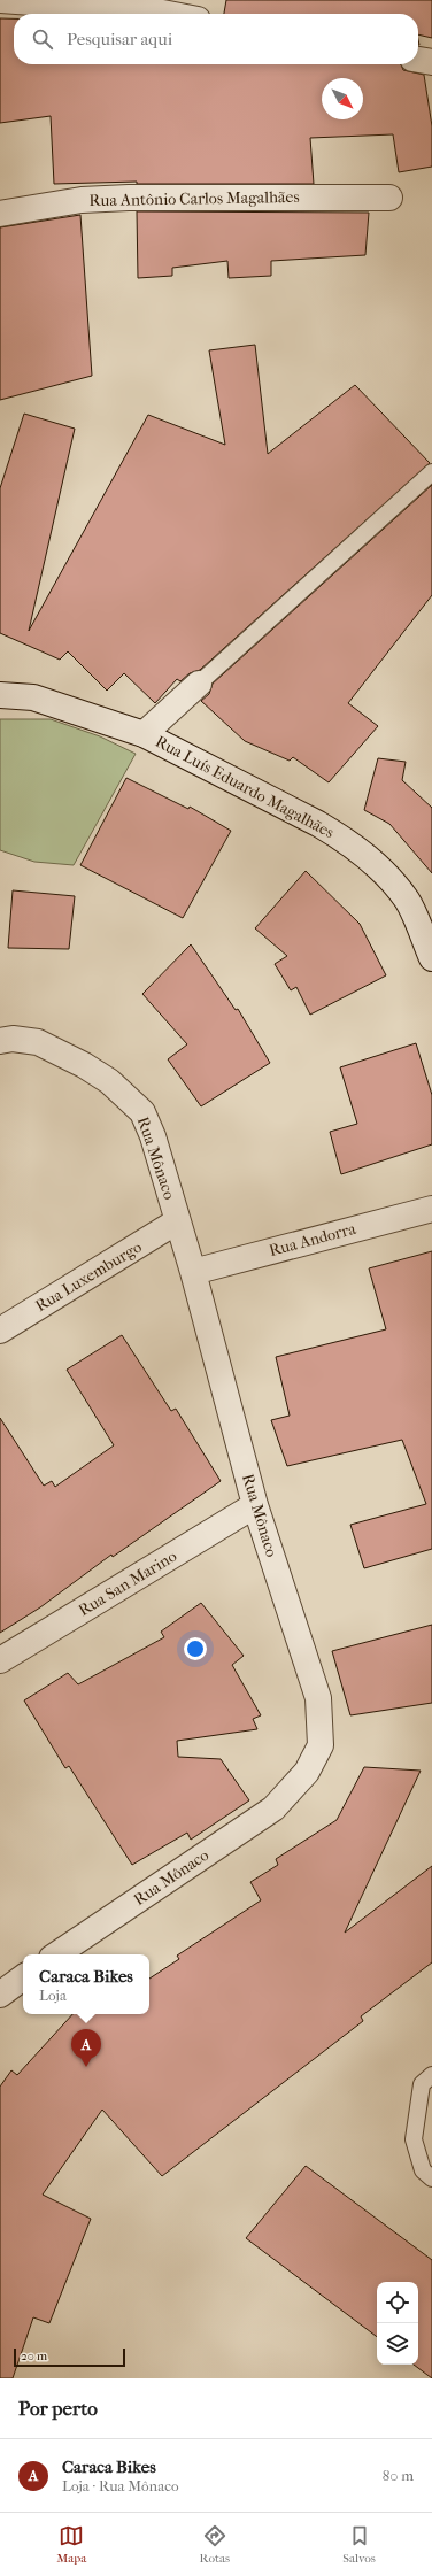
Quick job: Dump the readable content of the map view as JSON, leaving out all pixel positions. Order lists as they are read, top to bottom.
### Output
{
  "streets": {
    "street": [
      "Rua Antônio Carlos Magalhães",
      "Rua Luís Eduardo Magalhães",
      "Rua Mônaco",
      "Rua Andorra",
      "Rua Luxemburgo",
      "Rua San Marino"
    ]
  },
  "crossings": [
    ["Rua Mônaco", "Rua Andorra"],
    ["Rua Mônaco", "Rua Luxemburgo"],
    ["Rua Mônaco", "Rua San Marino"]
  ],
  "scale_bar": "20 m",
  "north": "bottom right",
  "page": {
    "search": "Pesquisar aqui",
    "popup": ["Caraca Bikes", "Loja"],
    "pins": "A",
    "scale": "20 m",
    "heading": "Por perto",
    "list": [
      {
        "mark": "A",
        "name": "Caraca Bikes",
        "note": "Loja · Rua Mônaco",
        "value": "80 m"
      }
    ],
    "nav": ["Mapa", "Rotas", "Salvos"]
  }
}
